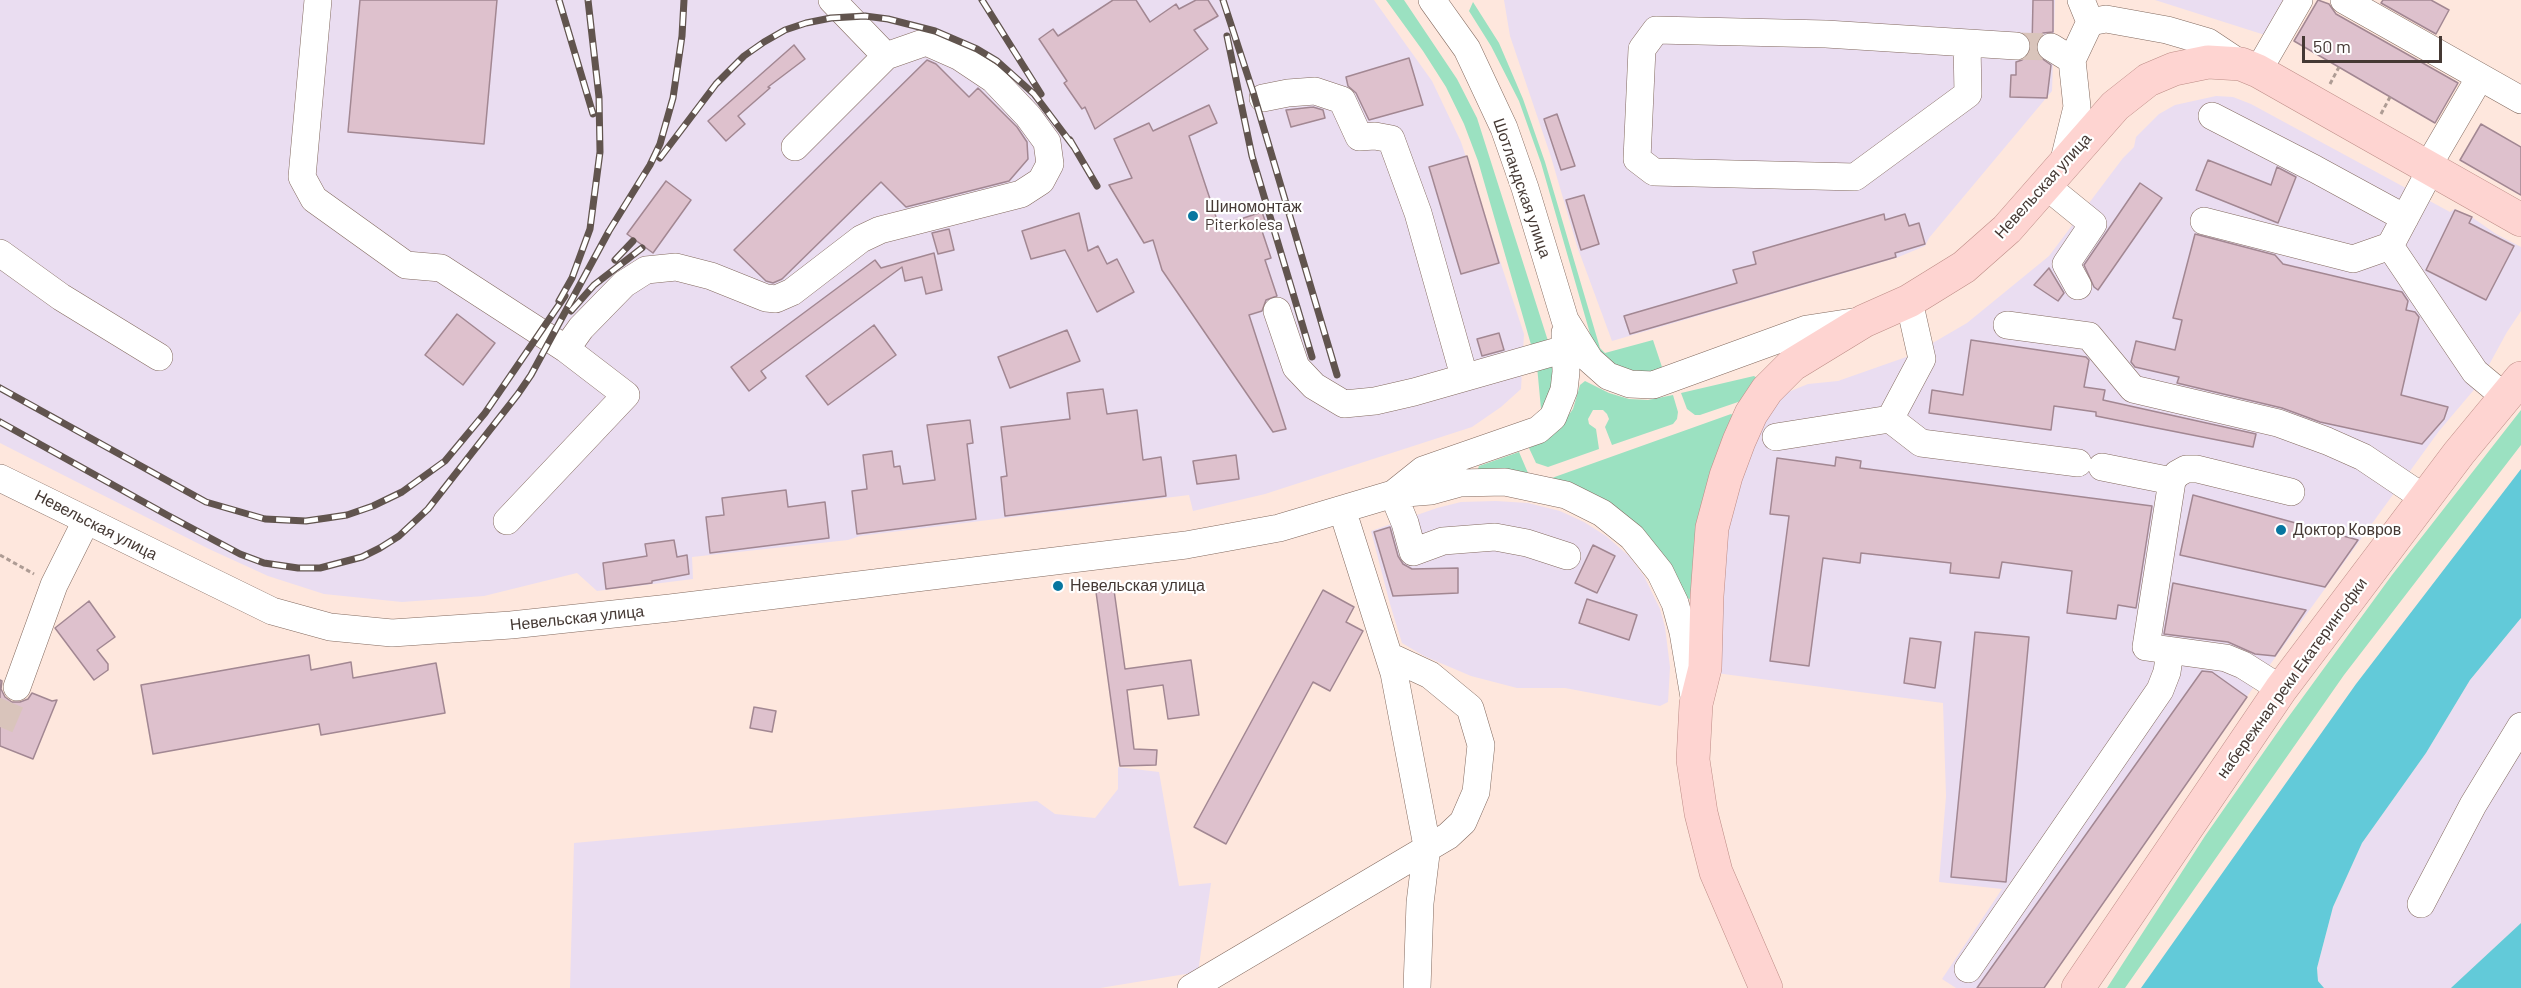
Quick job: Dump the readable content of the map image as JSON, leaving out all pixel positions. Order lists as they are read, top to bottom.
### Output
{
  "streets": {
    "main road": ["Невельская улица", "набережная реки Екатерингофки"],
    "street": ["Шотландская улица"]
  },
  "crossings": [
    ["Невельская улица", "Шотландская улица"]
  ],
  "places": ["Шиномонтаж Piterkolesa", "Доктор Ковров", "Невельская улица"],
  "scale_bar": "50 m"
}
